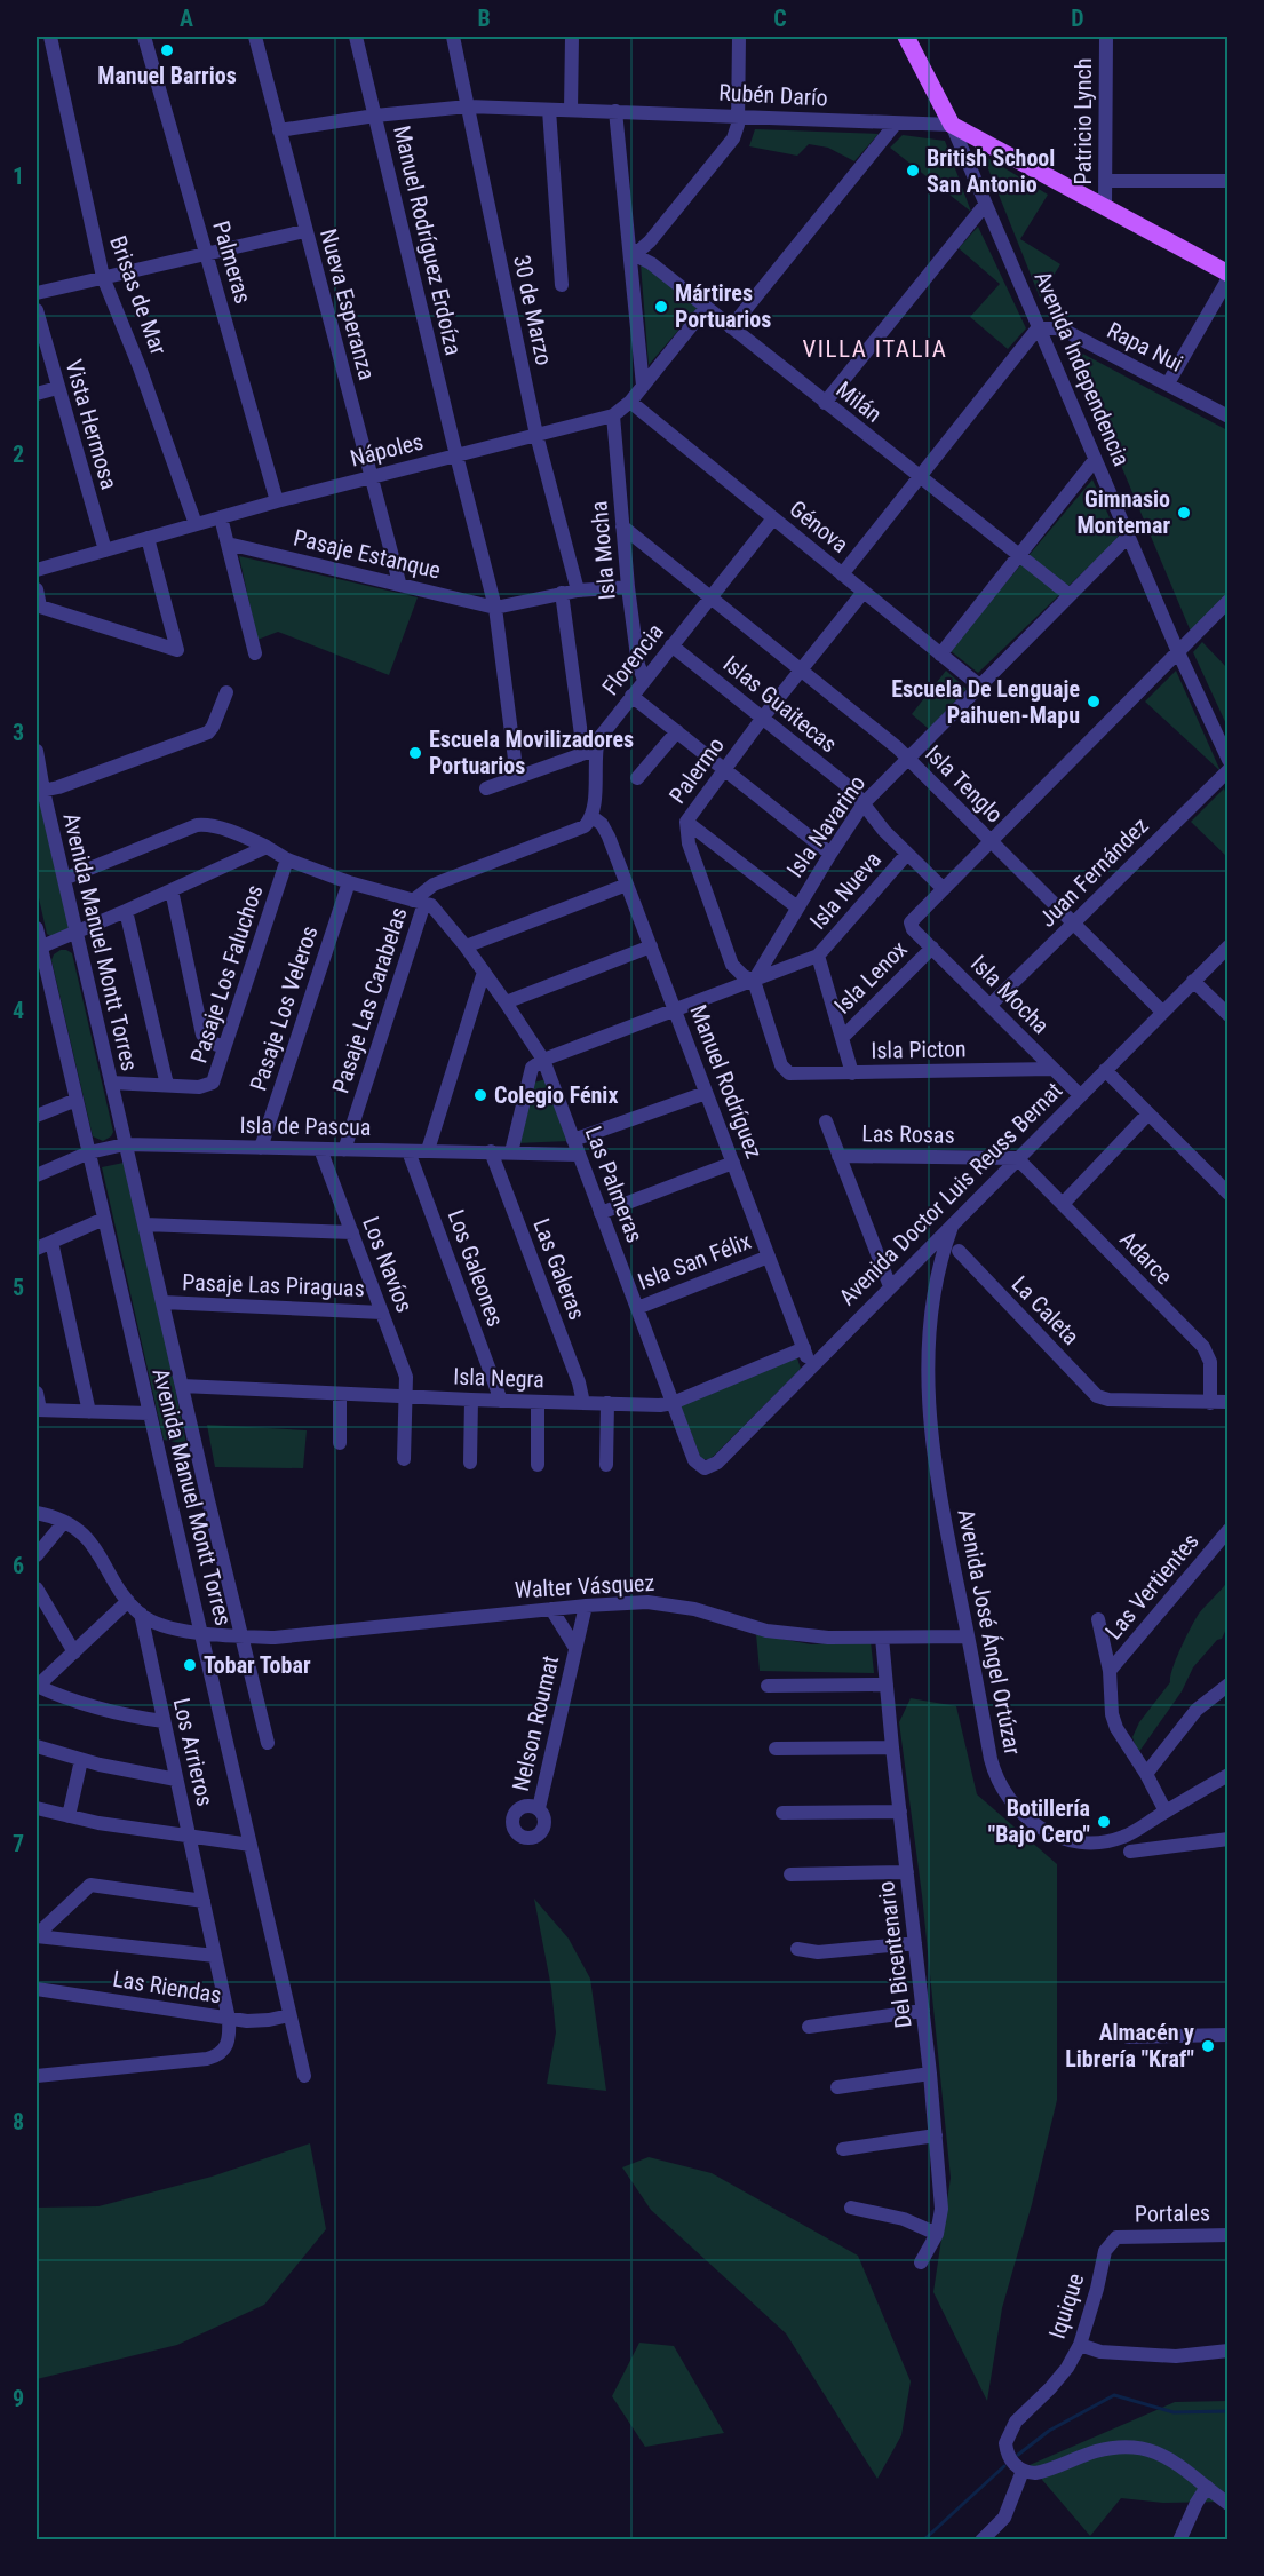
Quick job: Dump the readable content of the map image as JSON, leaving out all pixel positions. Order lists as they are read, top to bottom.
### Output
{
  "streets": {
    "main road": ["Rubén Darío", "Avenida Independencia"],
    "street": [
      "Patricio Lynch",
      "Manuel Rodríguez Erdoíza",
      "Palmeras",
      "Brisas de Mar",
      "Nueva Esperanza",
      "30 de Marzo",
      "Rapa Nui",
      "Milán",
      "Vista Hermosa",
      "Nápoles",
      "Génova",
      "Isla Mocha",
      "Pasaje Estanque",
      "Florencia",
      "Islas Guaitecas",
      "Palermo",
      "Isla Tenglo",
      "Isla Navarino",
      "Juan Fernández",
      "Isla Nueva",
      "Avenida Manuel Montt Torres",
      "Pasaje Los Faluchos",
      "Isla Lenox",
      "Pasaje Las Carabelas",
      "Pasaje Los Veleros",
      "Isla Picton",
      "Manuel Rodríguez",
      "Isla de Pascua",
      "Las Rosas",
      "Las Palmeras",
      "Avenida Doctor Luis Reuss Bernat",
      "Adarce",
      "Isla San Félix",
      "Los Navíos",
      "Los Galeones",
      "Las Galeras",
      "Pasaje Las Piraguas",
      "La Caleta",
      "Isla Negra",
      "Walter Vásquez",
      "Las Vertientes",
      "Avenida José Ángel Ortúzar",
      "Nelson Roumat",
      "Los Arrieros",
      "Del Bicentenario",
      "Las Riendas",
      "Portales",
      "Iquique"
    ]
  },
  "crossings": [
    ["Rubén Darío", "Patricio Lynch"],
    ["Rubén Darío", "Manuel Rodríguez Erdoíza"],
    ["Rubén Darío", "Nueva Esperanza"],
    ["Rubén Darío", "30 de Marzo"],
    ["Rubén Darío", "Avenida Independencia"],
    ["Manuel Rodríguez Erdoíza", "Nápoles"],
    ["Manuel Rodríguez Erdoíza", "Pasaje Estanque"],
    ["Palmeras", "Nápoles"],
    ["Brisas de Mar", "Nápoles"],
    ["Nueva Esperanza", "Nápoles"],
    ["Nueva Esperanza", "Pasaje Estanque"],
    ["30 de Marzo", "Nápoles"],
    ["Rapa Nui", "Avenida Independencia"],
    ["Avenida Independencia", "Isla Navarino"],
    ["Milán", "Nápoles"],
    ["Milán", "Isla Navarino"],
    ["Vista Hermosa", "Nápoles"],
    ["Nápoles", "Génova"],
    ["Nápoles", "Isla Mocha"],
    ["Génova", "Florencia"],
    ["Génova", "Palermo"],
    ["Génova", "Isla Navarino"],
    ["Isla Mocha", "Florencia"],
    ["Isla Mocha", "Islas Guaitecas"],
    ["Isla Mocha", "Isla Tenglo"],
    ["Isla Mocha", "Juan Fernández"],
    ["Isla Mocha", "Isla Lenox"],
    ["Isla Mocha", "Isla Picton"],
    ["Isla Mocha", "Avenida Doctor Luis Reuss Bernat"],
    ["Florencia", "Islas Guaitecas"],
    ["Florencia", "Isla Tenglo"],
    ["Florencia", "Manuel Rodríguez"],
    ["Islas Guaitecas", "Palermo"],
    ["Islas Guaitecas", "Isla Navarino"],
    ["Islas Guaitecas", "Isla Nueva"],
    ["Palermo", "Isla Tenglo"],
    ["Palermo", "Isla Navarino"],
    ["Palermo", "Isla Picton"],
    ["Isla Tenglo", "Isla Navarino"],
    ["Isla Tenglo", "Juan Fernández"],
    ["Isla Tenglo", "Avenida Doctor Luis Reuss Bernat"],
    ["Isla Navarino", "Isla Picton"],
    ["Avenida Manuel Montt Torres", "Pasaje Los Faluchos"],
    ["Avenida Manuel Montt Torres", "Isla de Pascua"],
    ["Avenida Manuel Montt Torres", "Pasaje Las Piraguas"],
    ["Avenida Manuel Montt Torres", "Isla Negra"],
    ["Avenida Manuel Montt Torres", "Walter Vásquez"],
    ["Avenida Manuel Montt Torres", "Las Riendas"],
    ["Pasaje Las Carabelas", "Isla de Pascua"],
    ["Pasaje Las Carabelas", "Las Palmeras"],
    ["Pasaje Los Veleros", "Isla de Pascua"],
    ["Manuel Rodríguez", "Avenida Doctor Luis Reuss Bernat"],
    ["Manuel Rodríguez", "Isla San Félix"],
    ["Manuel Rodríguez", "Isla Negra"],
    ["Isla de Pascua", "Las Palmeras"],
    ["Isla de Pascua", "Los Navíos"],
    ["Isla de Pascua", "Los Galeones"],
    ["Isla de Pascua", "Las Galeras"],
    ["Las Rosas", "Avenida Doctor Luis Reuss Bernat"],
    ["Las Rosas", "Adarce"],
    ["Las Palmeras", "Avenida Doctor Luis Reuss Bernat"],
    ["Las Palmeras", "Isla San Félix"],
    ["Las Palmeras", "Isla Negra"],
    ["Avenida Doctor Luis Reuss Bernat", "Adarce"],
    ["Avenida Doctor Luis Reuss Bernat", "Avenida José Ángel Ortúzar"],
    ["Adarce", "La Caleta"],
    ["Los Navíos", "Pasaje Las Piraguas"],
    ["Los Navíos", "Isla Negra"],
    ["Los Galeones", "Isla Negra"],
    ["Las Galeras", "Isla Negra"],
    ["Walter Vásquez", "Avenida José Ángel Ortúzar"],
    ["Walter Vásquez", "Nelson Roumat"],
    ["Walter Vásquez", "Los Arrieros"],
    ["Walter Vásquez", "Del Bicentenario"],
    ["Las Vertientes", "Avenida José Ángel Ortúzar"],
    ["Los Arrieros", "Las Riendas"],
    ["Portales", "Iquique"]
  ],
  "districts": ["VILLA ITALIA"],
  "places": [
    "Manuel Barrios",
    "British School San Antonio",
    "Mártires Portuarios",
    "Gimnasio Montemar",
    "Escuela De Lenguaje Paihuen-Mapu",
    "Escuela Movilizadores Portuarios",
    "Colegio Fénix",
    "Tobar Tobar",
    "Botillería \"Bajo Cero\"",
    "Almacén y Librería \"Kraf\""
  ],
  "grid": {
    "columns": [
      "A",
      "B",
      "C",
      "D"
    ],
    "rows": [
      "1",
      "2",
      "3",
      "4",
      "5",
      "6",
      "7",
      "8",
      "9"
    ]
  }
}
